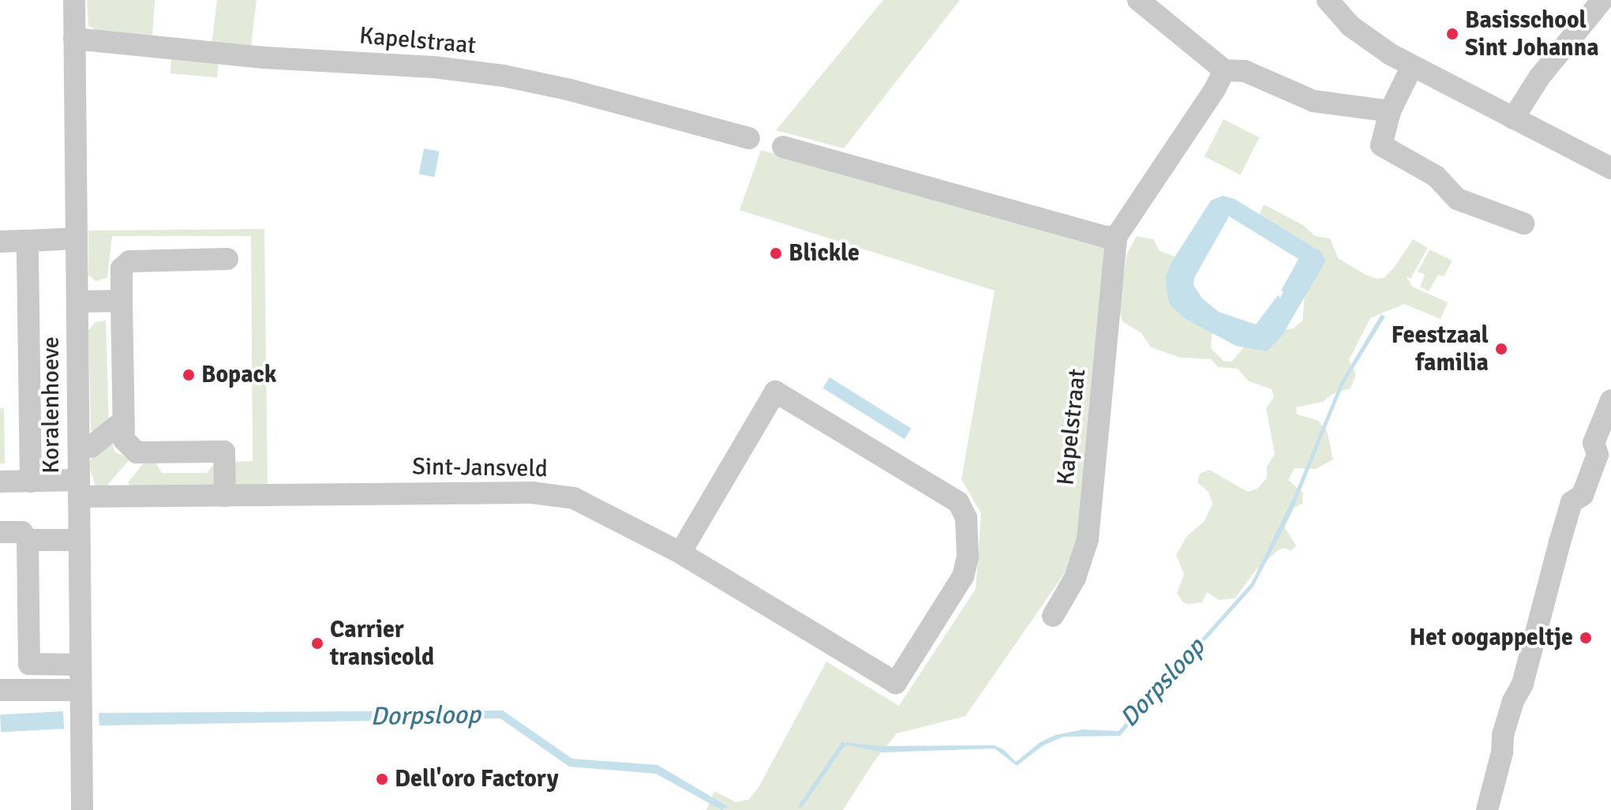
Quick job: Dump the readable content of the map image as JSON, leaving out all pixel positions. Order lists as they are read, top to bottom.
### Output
{
  "streets": {
    "street": ["Kapelstraat", "Koralenhoeve", "Sint-Jansveld"]
  },
  "crossings": [
    ["Kapelstraat", "Koralenhoeve"],
    ["Koralenhoeve", "Sint-Jansveld"]
  ],
  "water": ["Dorpsloop"],
  "places": [
    "Basisschool Sint Johanna",
    "Blickle",
    "Feestzaal familia",
    "Bopack",
    "Het oogappeltje",
    "Carrier transicold",
    "Dell'oro Factory"
  ]
}
